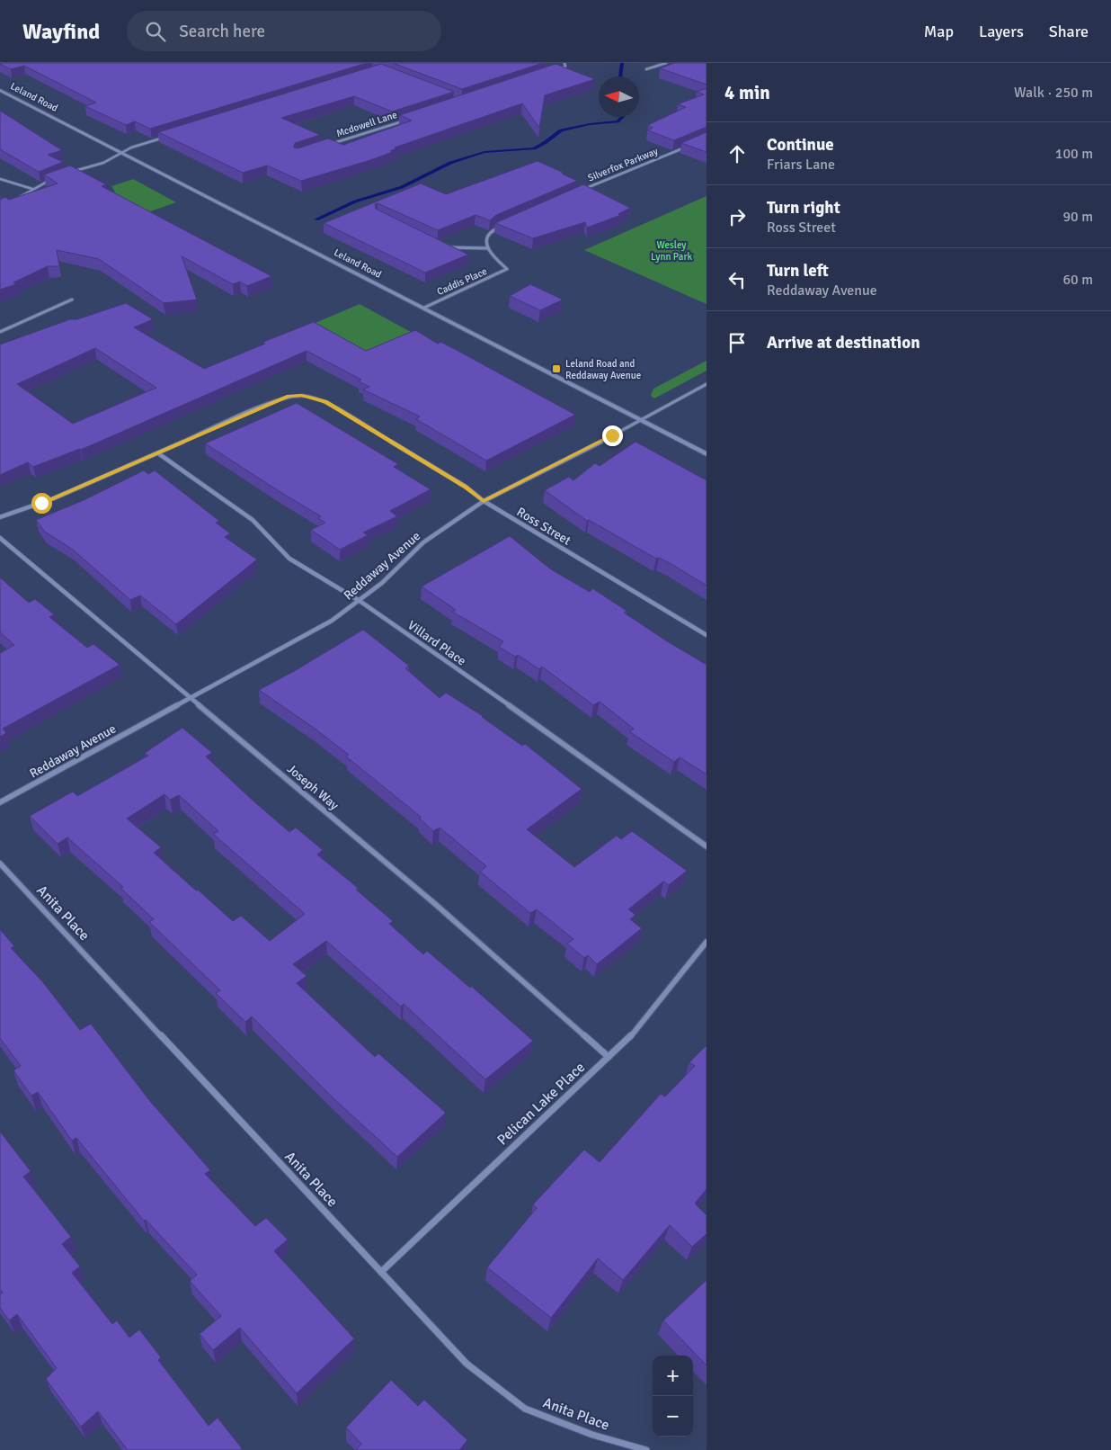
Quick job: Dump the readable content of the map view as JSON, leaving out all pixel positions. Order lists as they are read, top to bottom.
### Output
{
  "streets": {
    "street": [
      "Leland Road",
      "Mcdowell Lane",
      "Silverfox Parkway",
      "Caddis Place",
      "Ross Street",
      "Reddaway Avenue",
      "Villard Place",
      "Joseph Way",
      "Anita Place",
      "Pelican Lake Place"
    ]
  },
  "crossings": [
    ["Leland Road", "Caddis Place"],
    ["Leland Road", "Reddaway Avenue"],
    ["Ross Street", "Reddaway Avenue"],
    ["Ross Street", "Villard Place"],
    ["Reddaway Avenue", "Villard Place"],
    ["Reddaway Avenue", "Joseph Way"],
    ["Joseph Way", "Pelican Lake Place"],
    ["Anita Place", "Pelican Lake Place"]
  ],
  "parks": ["Wesley Lynn Park"],
  "places": {
    "transit": ["Leland Road and Reddaway Avenue"]
  },
  "north": "left",
  "page": {
    "header": "Wayfind",
    "search": "Search here",
    "nav": ["Map", "Layers", "Share"],
    "heading": ["4 min", "Walk · 250 m"],
    "list": [
      ["Continue", "Friars Lane", "100 m"],
      ["Turn right", "Ross Street", "90 m"],
      ["Turn left", "Reddaway Avenue", "60 m"],
      "Arrive at destination"
    ],
    "map_buttons": ["+", "−"]
  }
}
